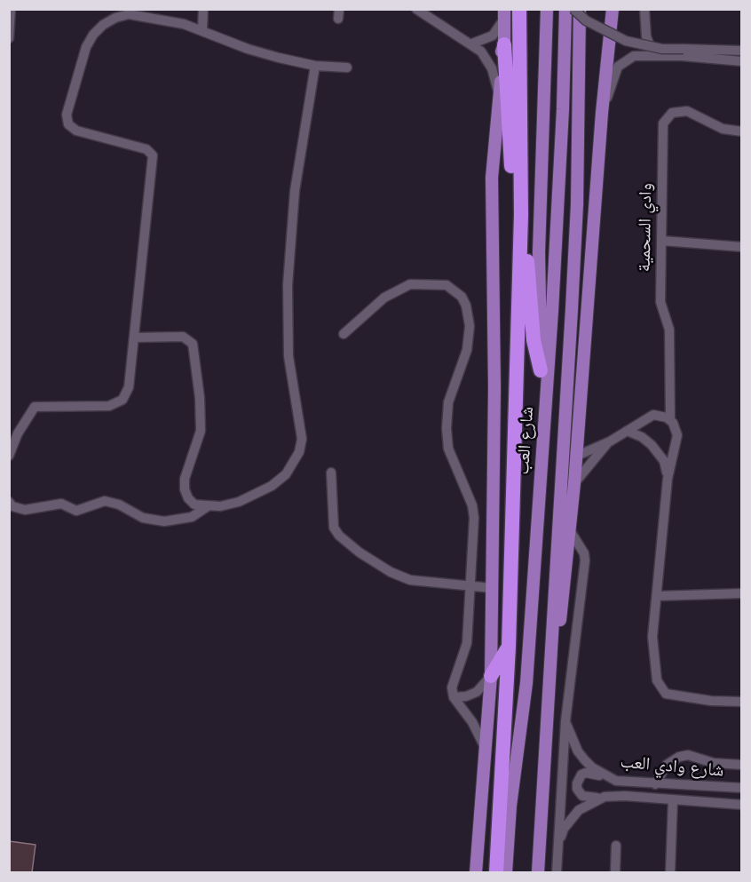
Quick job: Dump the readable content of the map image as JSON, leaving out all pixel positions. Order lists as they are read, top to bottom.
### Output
{
  "streets": {
    "main road": ["شارع العب"],
    "street": ["وادي السحمية", "شارع وادي العب"]
  }
}
